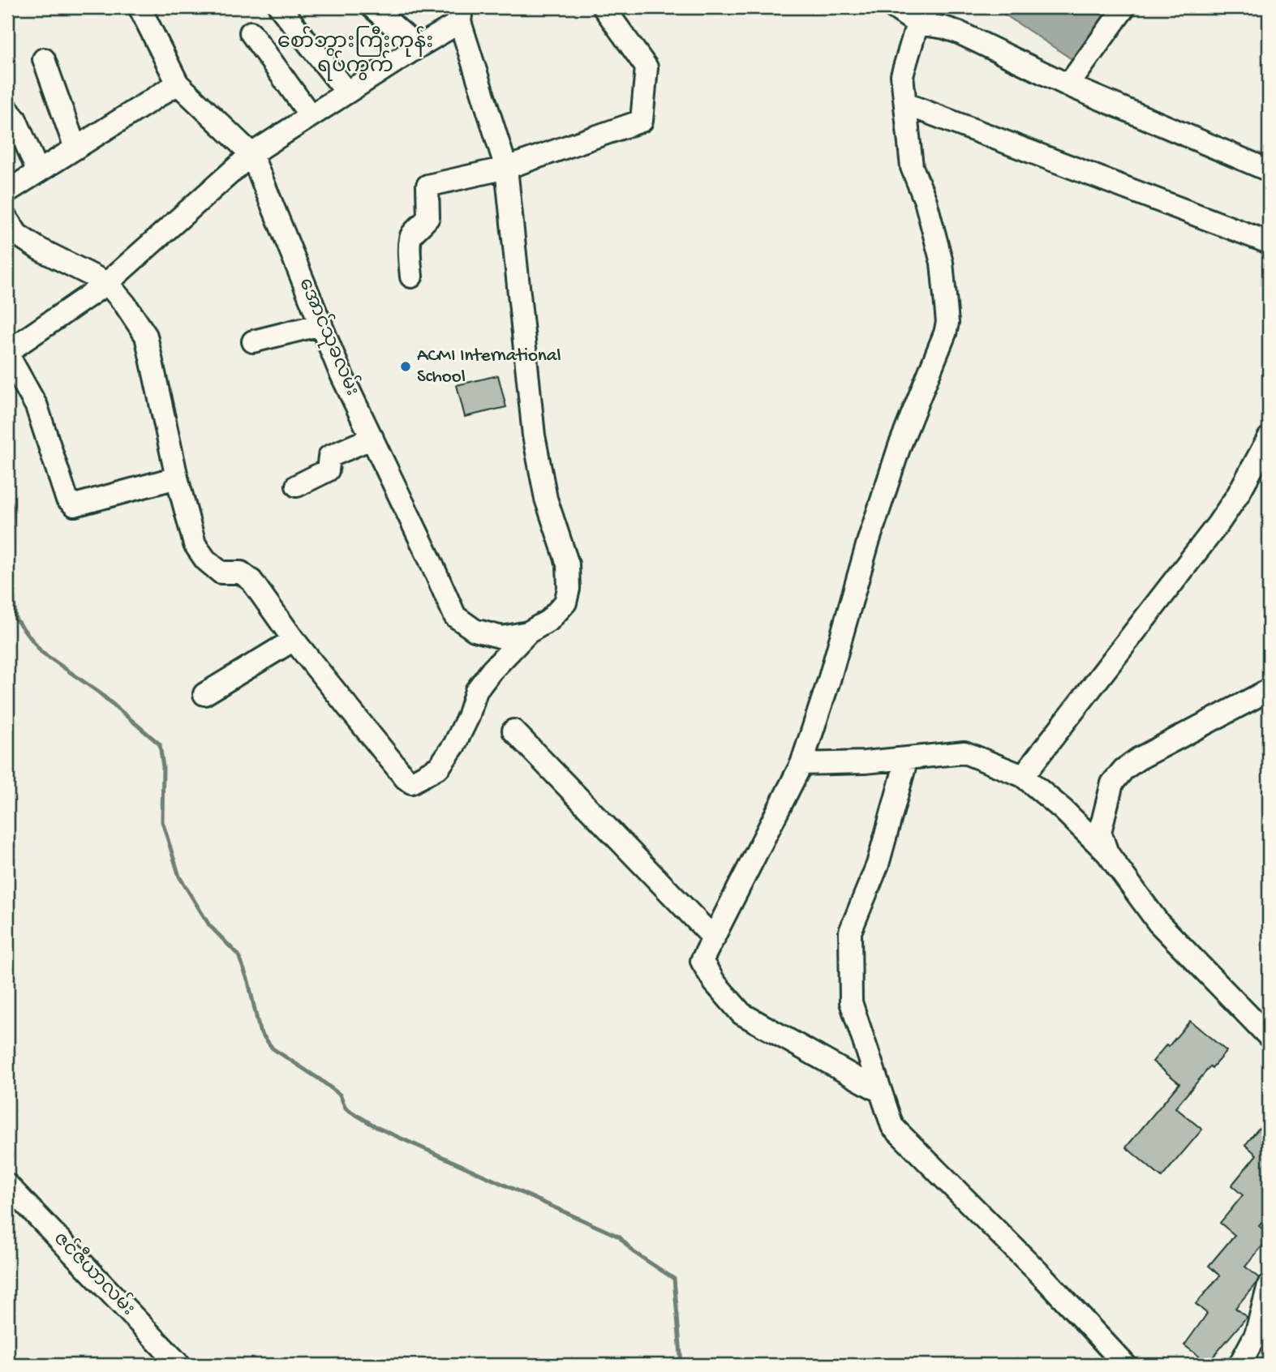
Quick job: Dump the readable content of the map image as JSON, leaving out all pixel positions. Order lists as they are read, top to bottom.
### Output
{
  "streets": {
    "street": ["အောင်သုခလမ်း", "ဇင်ဇီယာလမ်း"]
  },
  "districts": ["စော်ဘွားကြီးကုန်း ရပ်ကွက်"],
  "places": ["ACMI International School"]
}
